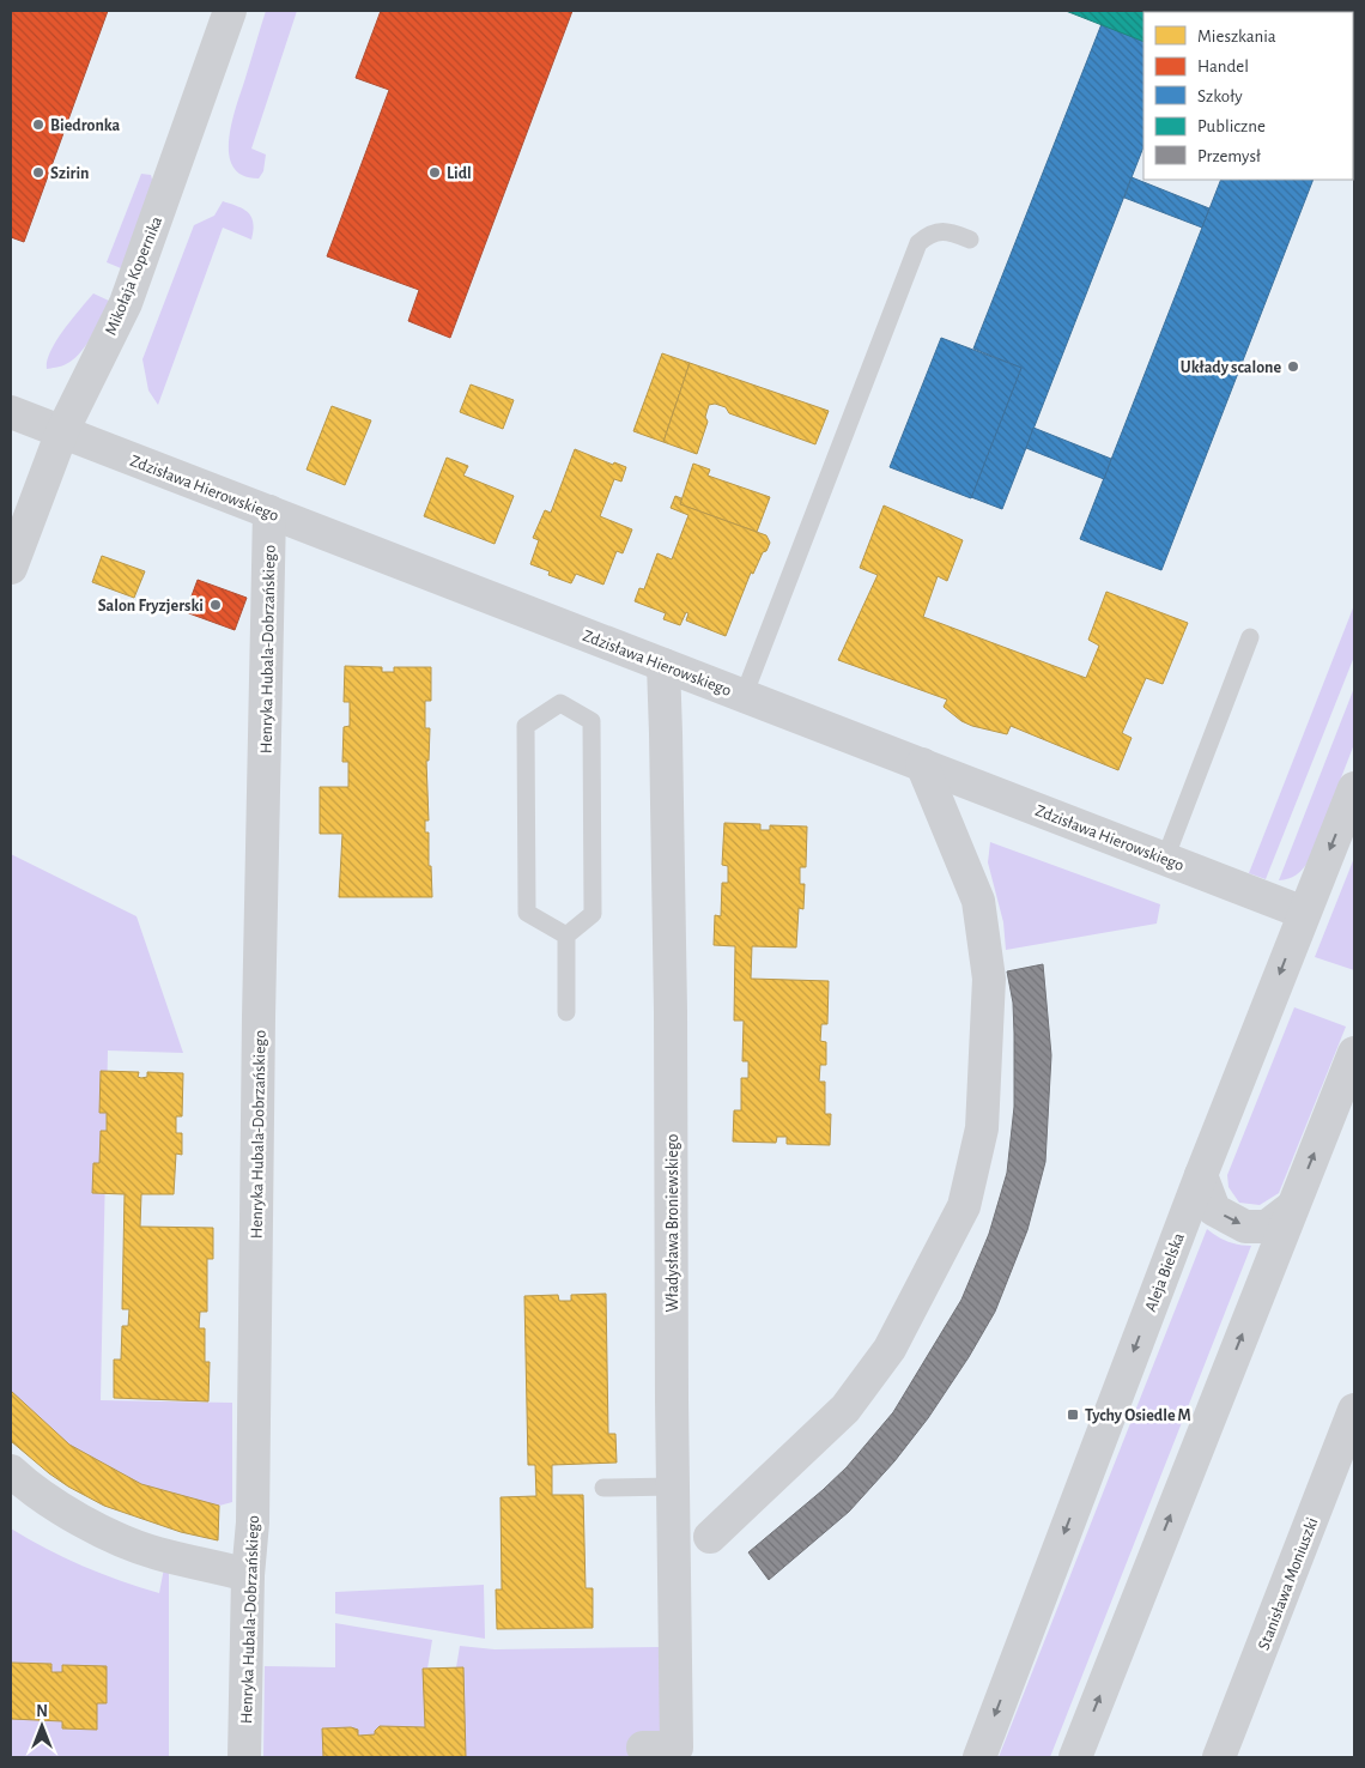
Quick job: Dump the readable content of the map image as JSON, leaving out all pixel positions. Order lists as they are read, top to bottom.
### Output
{
  "streets": {
    "street": [
      "Mikołaja Kopernika",
      "Zdzisława Hierowskiego",
      "Henryka Hubala-Dobrzańskiego",
      "Władysława Broniewskiego",
      "Aleja Bielska",
      "Stanisława Moniuszki"
    ]
  },
  "crossings": [
    ["Mikołaja Kopernika", "Zdzisława Hierowskiego"],
    ["Zdzisława Hierowskiego", "Henryka Hubala-Dobrzańskiego"],
    ["Zdzisława Hierowskiego", "Władysława Broniewskiego"],
    ["Zdzisława Hierowskiego", "Aleja Bielska"]
  ],
  "places": {
    "other": [
      "Biedronka",
      "Szirin",
      "Lidl",
      "Układy scalone",
      "Salon Fryzjerski"
    ],
    "transit": ["Tychy Osiedle M"]
  },
  "legend": [
    "Mieszkania",
    "Handel",
    "Szkoły",
    "Publiczne",
    "Przemysł"
  ],
  "north": "top"
}
